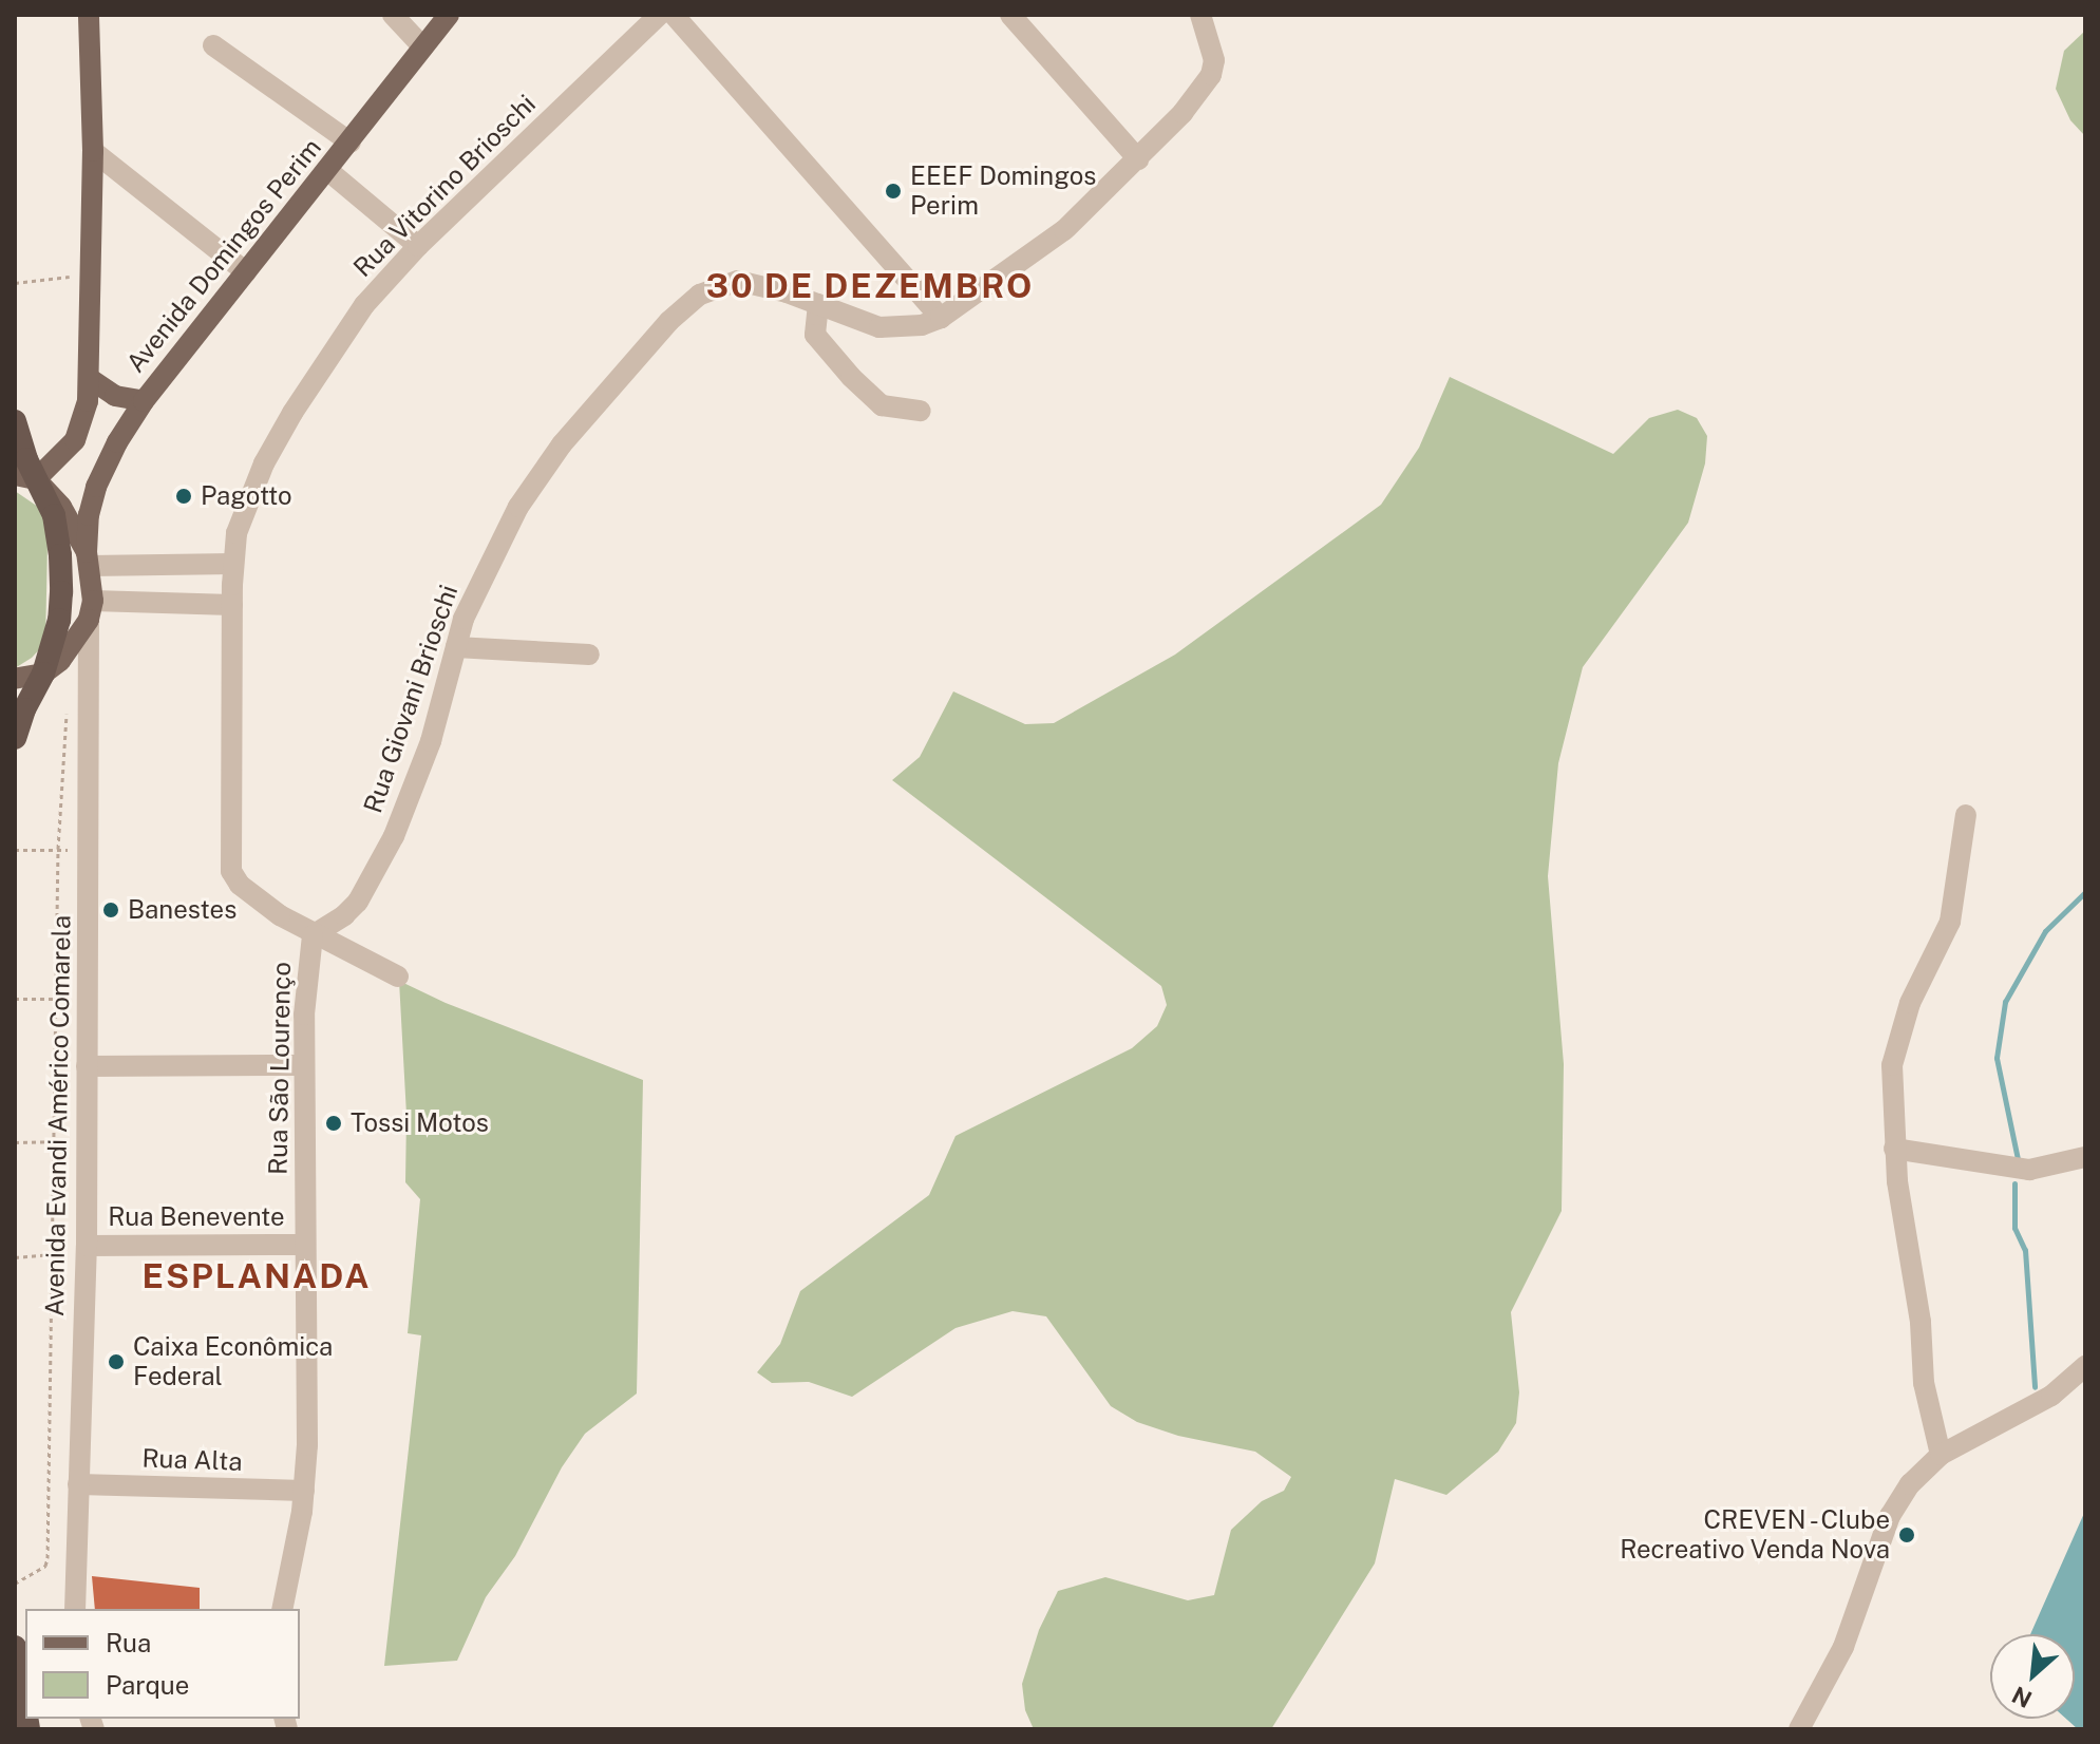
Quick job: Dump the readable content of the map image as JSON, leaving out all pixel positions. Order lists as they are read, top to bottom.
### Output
{
  "streets": {
    "main road": ["Avenida Domingos Perim"],
    "street": [
      "Rua Vitorino Brioschi",
      "Rua Giovani Brioschi",
      "Rua São Lourenço",
      "Avenida Evandi Américo Comarela",
      "Rua Benevente",
      "Rua Alta"
    ]
  },
  "crossings": [
    ["Rua Vitorino Brioschi", "Rua São Lourenço"],
    ["Rua Giovani Brioschi", "Rua São Lourenço"],
    ["Rua São Lourenço", "Rua Benevente"],
    ["Rua São Lourenço", "Rua Alta"],
    ["Avenida Evandi Américo Comarela", "Rua Benevente"],
    ["Avenida Evandi Américo Comarela", "Rua Alta"]
  ],
  "districts": ["30 DE DEZEMBRO", "ESPLANADA"],
  "places": [
    "EEEF Domingos Perim",
    "Pagotto",
    "Banestes",
    "Tossi Motos",
    "Caixa Econômica Federal",
    "CREVEN - Clube Recreativo Venda Nova"
  ],
  "legend": ["Rua", "Parque"],
  "north": "bottom left"
}
